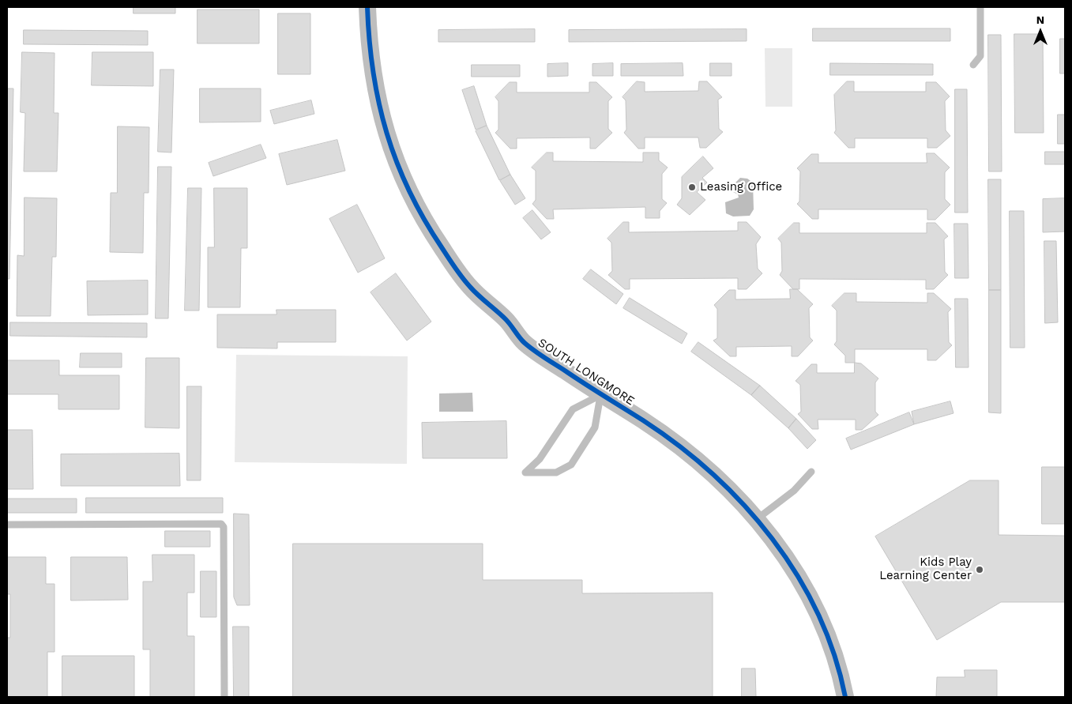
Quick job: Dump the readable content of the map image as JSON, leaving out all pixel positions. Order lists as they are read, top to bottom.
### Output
{
  "streets": {
    "street": ["SOUTH LONGMORE"]
  },
  "places": ["Leasing Office", "Kids Play Learning Center"],
  "north": "top"
}
